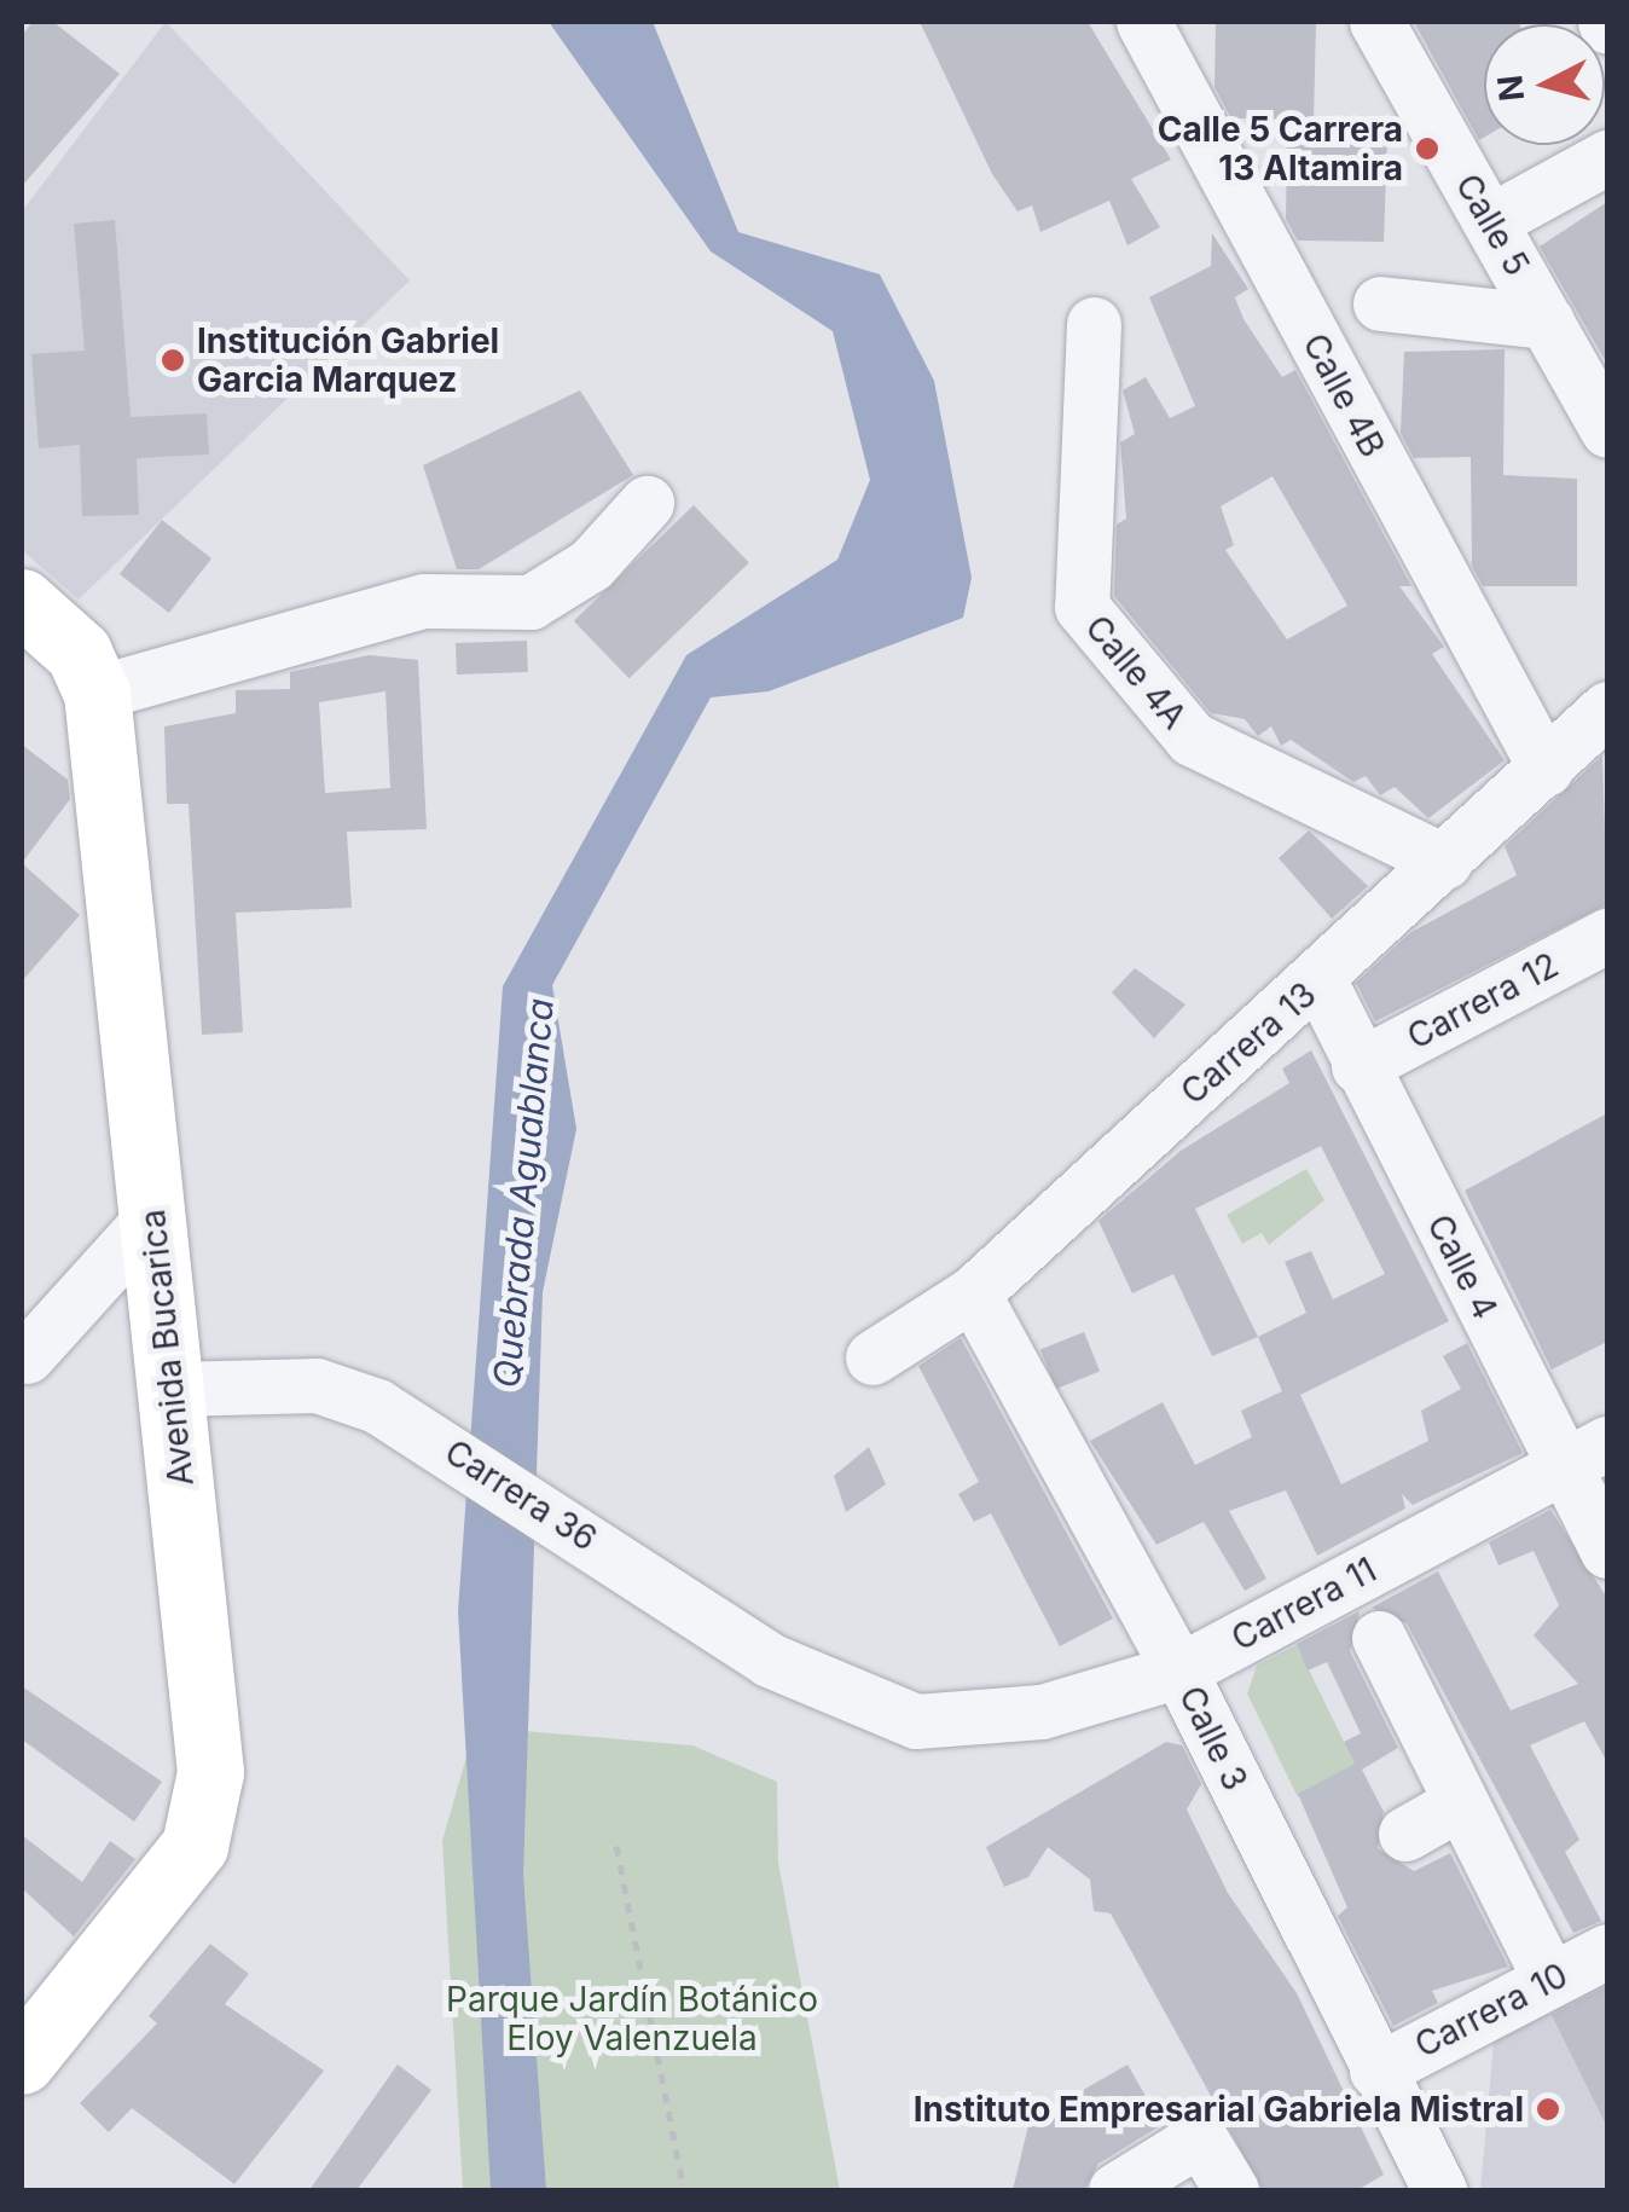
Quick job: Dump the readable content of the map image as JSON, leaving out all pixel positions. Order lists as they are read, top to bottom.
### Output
{
  "streets": {
    "main road": ["Avenida Bucarica"],
    "street": [
      "Calle 5",
      "Calle 4B",
      "Calle 4A",
      "Carrera 12",
      "Carrera 13",
      "Calle 4",
      "Carrera 36",
      "Carrera 11",
      "Calle 3",
      "Carrera 10"
    ]
  },
  "crossings": [
    ["Calle 4B", "Carrera 13"],
    ["Calle 4A", "Carrera 13"],
    ["Carrera 12", "Calle 4"],
    ["Carrera 13", "Calle 4"],
    ["Carrera 13", "Calle 3"],
    ["Calle 4", "Carrera 11"],
    ["Avenida Bucarica", "Carrera 36"],
    ["Carrera 36", "Carrera 11"],
    ["Carrera 11", "Calle 3"],
    ["Calle 3", "Carrera 10"]
  ],
  "water": ["Quebrada Aguablanca"],
  "parks": ["Parque Jardín Botánico Eloy Valenzuela"],
  "places": ["Calle 5 Carrera 13 Altamira", "Institución Gabriel Garcia Marquez", "Instituto Empresarial Gabriela Mistral"],
  "north": "left"
}
